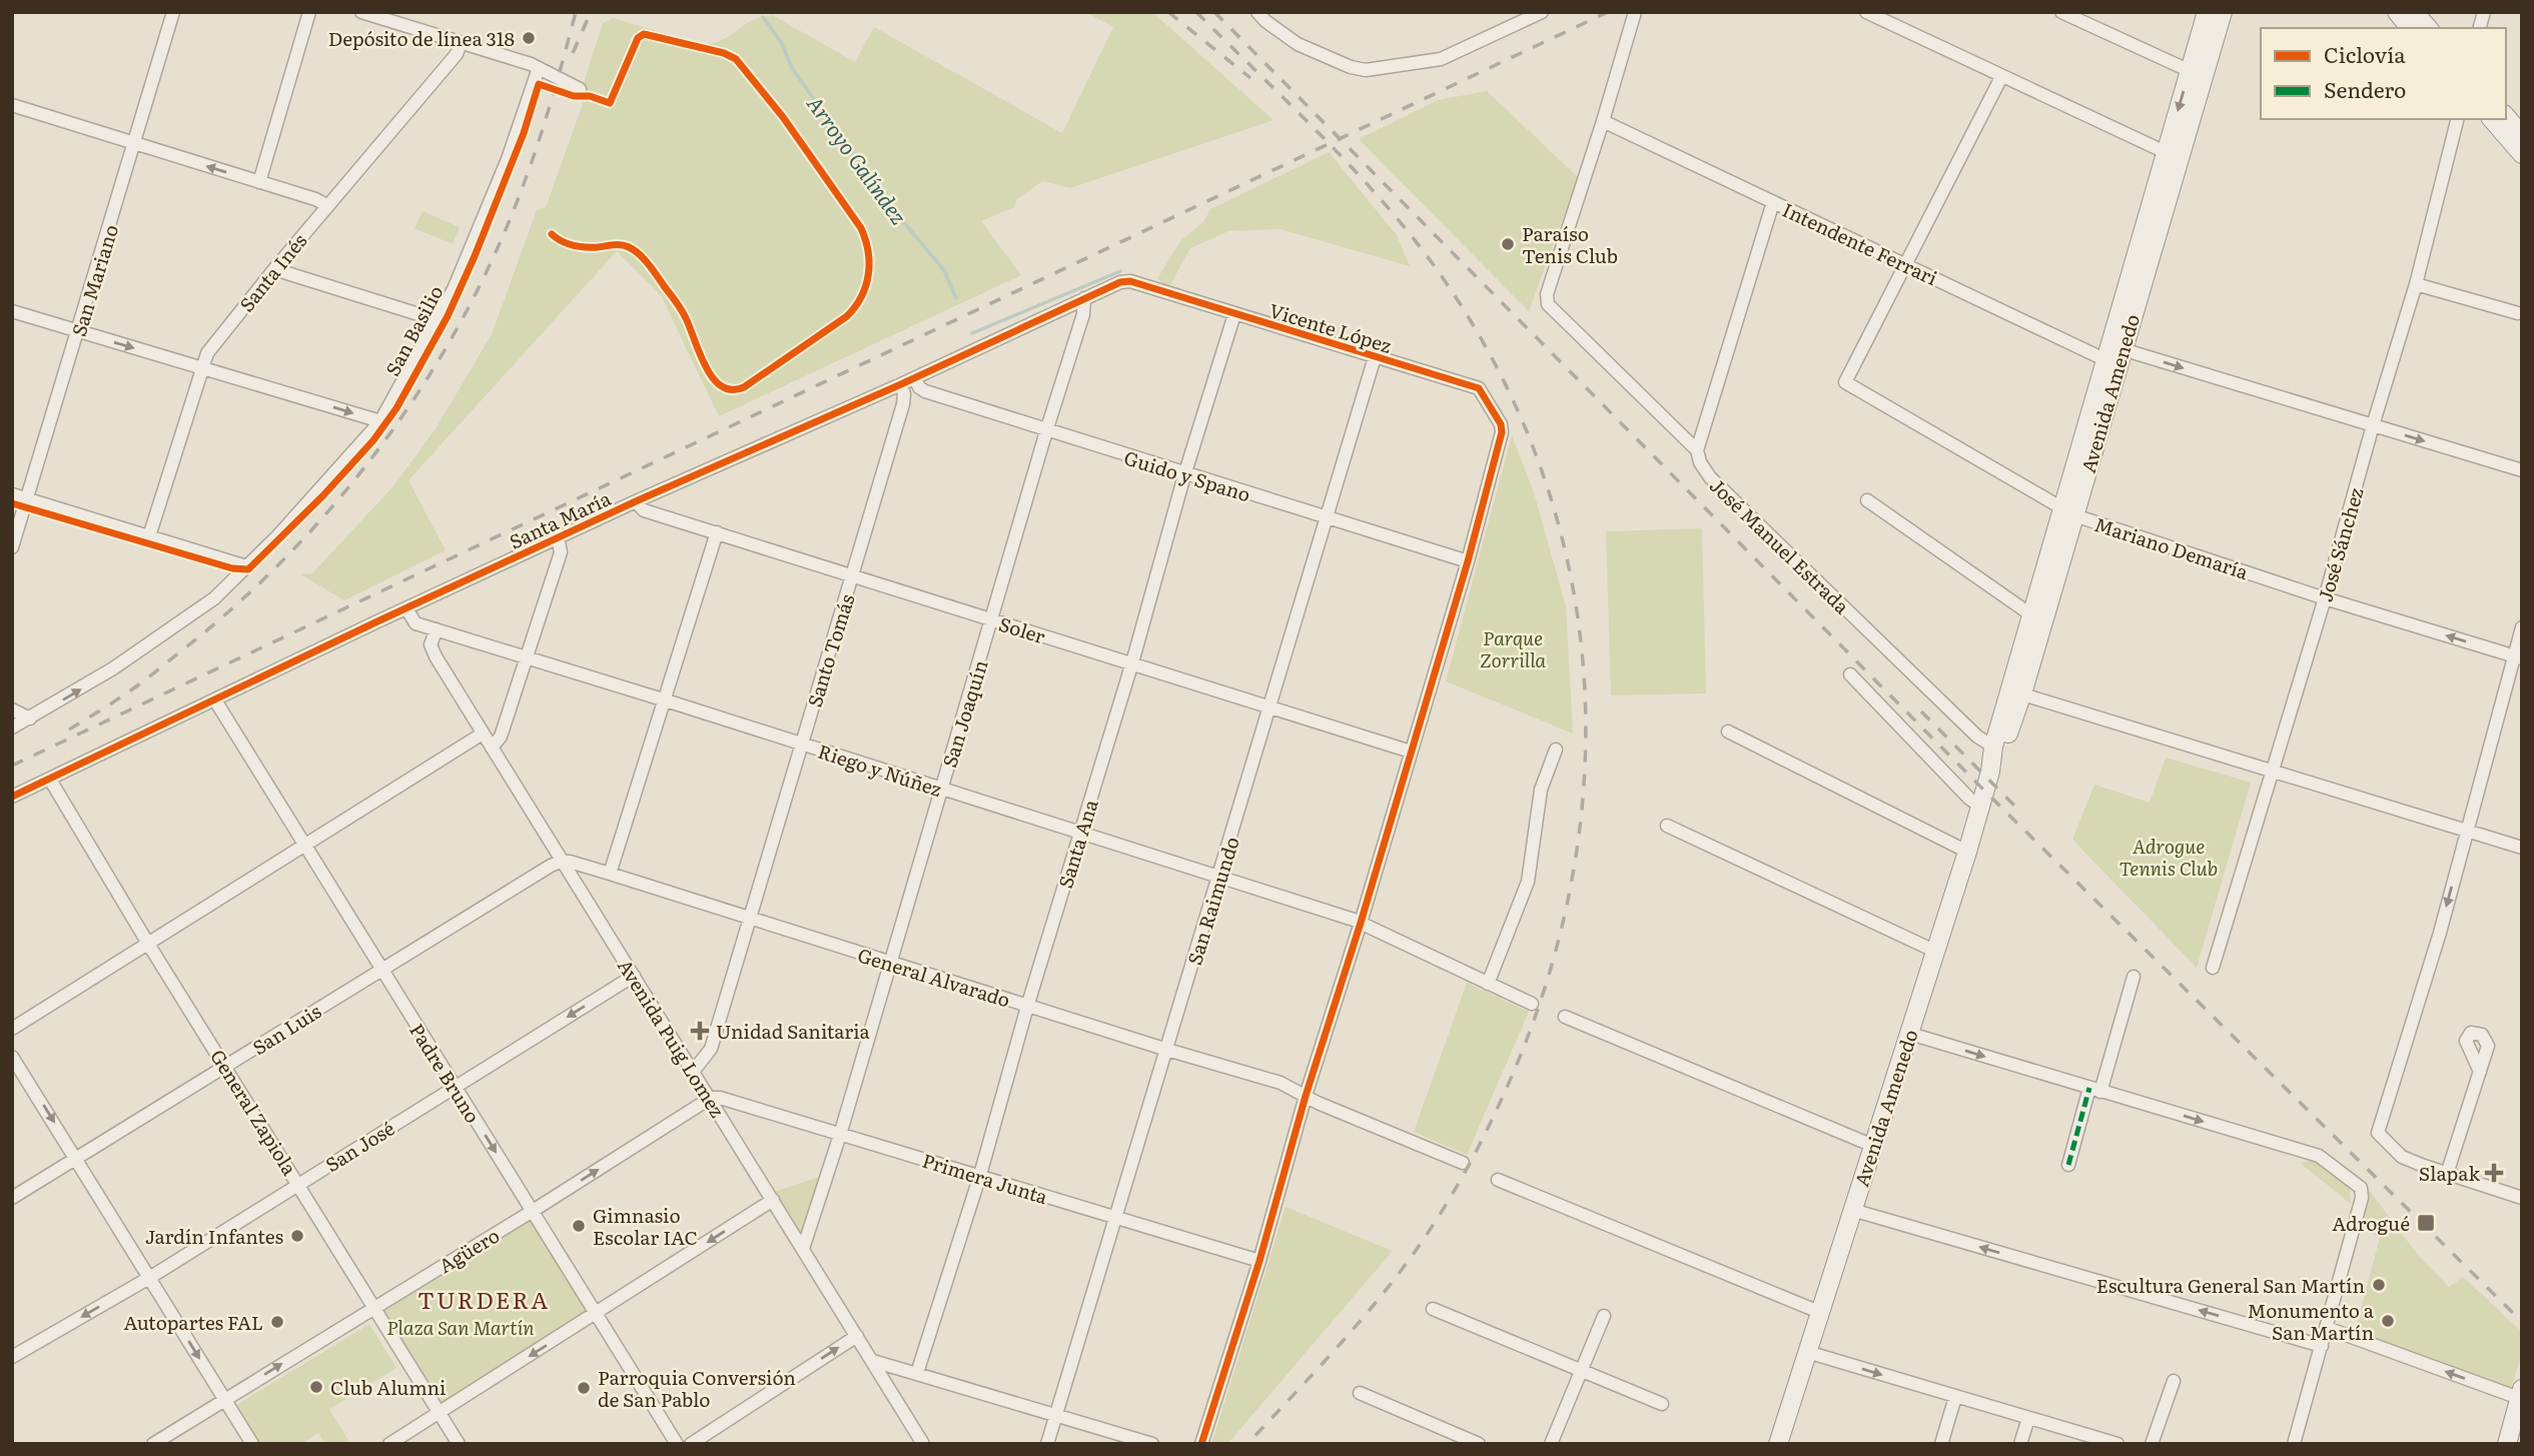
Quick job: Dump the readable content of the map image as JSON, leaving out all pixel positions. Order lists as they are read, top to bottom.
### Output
{
  "streets": {
    "street": [
      "Intendente Ferrari",
      "Santa Inés",
      "San Mariano",
      "Vicente López",
      "San Basilio",
      "Avenida Amenedo",
      "Guido y Spano",
      "Santa María",
      "José Sánchez",
      "José Manuel Estrada",
      "Mariano Demaría",
      "Soler",
      "Santo Tomás",
      "San Joaquín",
      "Riego y Núñez",
      "Santa Ana",
      "San Raimundo",
      "General Alvarado",
      "San Luis",
      "Avenida Puig Lomez",
      "Padre Bruno",
      "General Zapiola",
      "San José",
      "Primera Junta",
      "Agüero"
    ]
  },
  "crossings": [
    ["Intendente Ferrari", "Avenida Amenedo"],
    ["Intendente Ferrari", "José Sánchez"],
    ["Intendente Ferrari", "José Manuel Estrada"],
    ["Intendente Ferrari", "Mariano Demaría"],
    ["Vicente López", "Guido y Spano"],
    ["Vicente López", "Santa María"],
    ["Vicente López", "Santa Ana"],
    ["Vicente López", "San Raimundo"],
    ["Avenida Amenedo", "José Manuel Estrada"],
    ["Avenida Amenedo", "Mariano Demaría"],
    ["Guido y Spano", "Santa María"],
    ["Guido y Spano", "San Joaquín"],
    ["Guido y Spano", "Santa Ana"],
    ["Guido y Spano", "San Raimundo"],
    ["Santa María", "Soler"],
    ["Santa María", "Santo Tomás"],
    ["Santa María", "San Joaquín"],
    ["Santa María", "Riego y Núñez"],
    ["Santa María", "Padre Bruno"],
    ["Santa María", "General Zapiola"],
    ["José Sánchez", "Mariano Demaría"],
    ["Soler", "Santo Tomás"],
    ["Soler", "San Joaquín"],
    ["Soler", "Santa Ana"],
    ["Soler", "San Raimundo"],
    ["Santo Tomás", "Riego y Núñez"],
    ["Santo Tomás", "General Alvarado"],
    ["Santo Tomás", "Avenida Puig Lomez"],
    ["San Joaquín", "Riego y Núñez"],
    ["San Joaquín", "General Alvarado"],
    ["San Joaquín", "Avenida Puig Lomez"],
    ["San Joaquín", "Primera Junta"],
    ["Riego y Núñez", "Santa Ana"],
    ["Riego y Núñez", "San Raimundo"],
    ["Riego y Núñez", "Avenida Puig Lomez"],
    ["Santa Ana", "General Alvarado"],
    ["Santa Ana", "Primera Junta"],
    ["San Raimundo", "General Alvarado"],
    ["San Raimundo", "Primera Junta"],
    ["General Alvarado", "San Luis"],
    ["General Alvarado", "Avenida Puig Lomez"],
    ["San Luis", "Avenida Puig Lomez"],
    ["San Luis", "Padre Bruno"],
    ["San Luis", "General Zapiola"],
    ["Avenida Puig Lomez", "San José"],
    ["Avenida Puig Lomez", "Primera Junta"],
    ["Avenida Puig Lomez", "Agüero"],
    ["Padre Bruno", "San José"],
    ["Padre Bruno", "Agüero"],
    ["General Zapiola", "San José"],
    ["General Zapiola", "Agüero"],
    ["Primera Junta", "Agüero"]
  ],
  "one_way": ["Intendente Ferrari", "San José", "Agüero"],
  "districts": ["TURDERA"],
  "water": ["Arroyo Galíndez"],
  "parks": ["Parque Zorrilla", "Adrogue Tennis Club", "Plaza San Martín"],
  "places": {
    "other": [
      "Depósito de línea 318",
      "Paraíso Tenis Club",
      "Gimnasio Escolar IAC",
      "Jardín Infantes",
      "Escultura General San Martín",
      "Monumento a San Martín",
      "Autopartes FAL",
      "Club Alumni",
      "Parroquia Conversión de San Pablo"
    ],
    "health": ["Unidad Sanitaria", "Slapak"],
    "transit": ["Adrogué"]
  },
  "legend": ["Ciclovía", "Sendero"]
}
